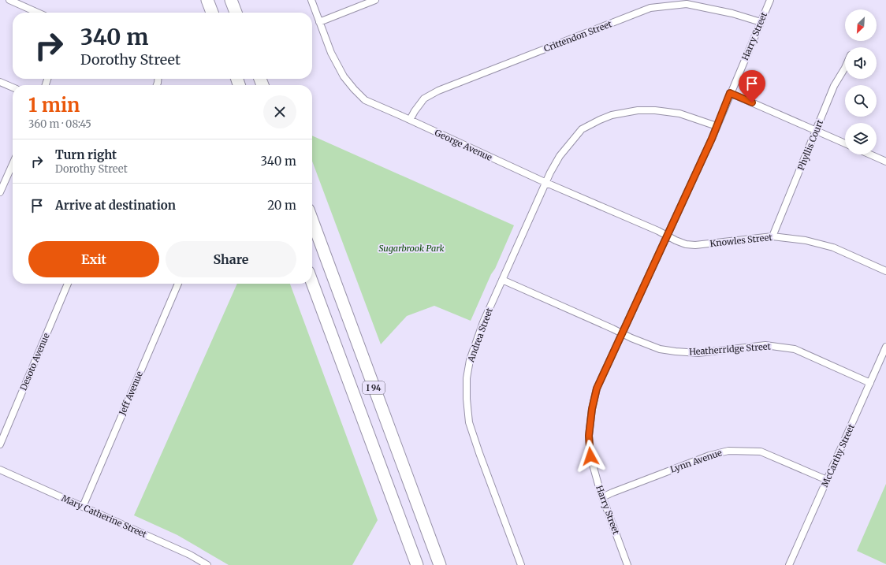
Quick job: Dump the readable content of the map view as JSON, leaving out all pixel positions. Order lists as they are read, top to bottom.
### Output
{
  "streets": {
    "highway": ["I 94"],
    "street": [
      "Crittendon Street",
      "Harry Street",
      "George Avenue",
      "Phyllis Court",
      "Knowles Street",
      "Andrea Street",
      "Heatherridge Street",
      "Desoto Avenue",
      "Jeff Avenue",
      "McCarthy Street",
      "Lynn Avenue",
      "Mary Catherine Street"
    ]
  },
  "crossings": [
    ["Crittendon Street", "Harry Street"],
    ["Crittendon Street", "George Avenue"],
    ["Harry Street", "George Avenue"],
    ["Harry Street", "Knowles Street"],
    ["Harry Street", "Andrea Street"],
    ["Harry Street", "Heatherridge Street"],
    ["Harry Street", "Lynn Avenue"],
    ["George Avenue", "Knowles Street"],
    ["George Avenue", "Andrea Street"],
    ["Phyllis Court", "Knowles Street"],
    ["Andrea Street", "Heatherridge Street"],
    ["Heatherridge Street", "McCarthy Street"],
    ["Jeff Avenue", "Mary Catherine Street"],
    ["McCarthy Street", "Lynn Avenue"]
  ],
  "parks": ["Sugarbrook Park"],
  "north": "bottom left",
  "page": {
    "turn": ["340 m", "Dorothy Street"],
    "heading": ["1 min", "360 m · 08:45"],
    "list": [
      {
        "name": "Turn right",
        "note": "Dorothy Street",
        "value": "340 m"
      },
      {
        "name": "Arrive at destination",
        "value": "20 m"
      }
    ],
    "buttons": ["Exit", "Share"]
  }
}
